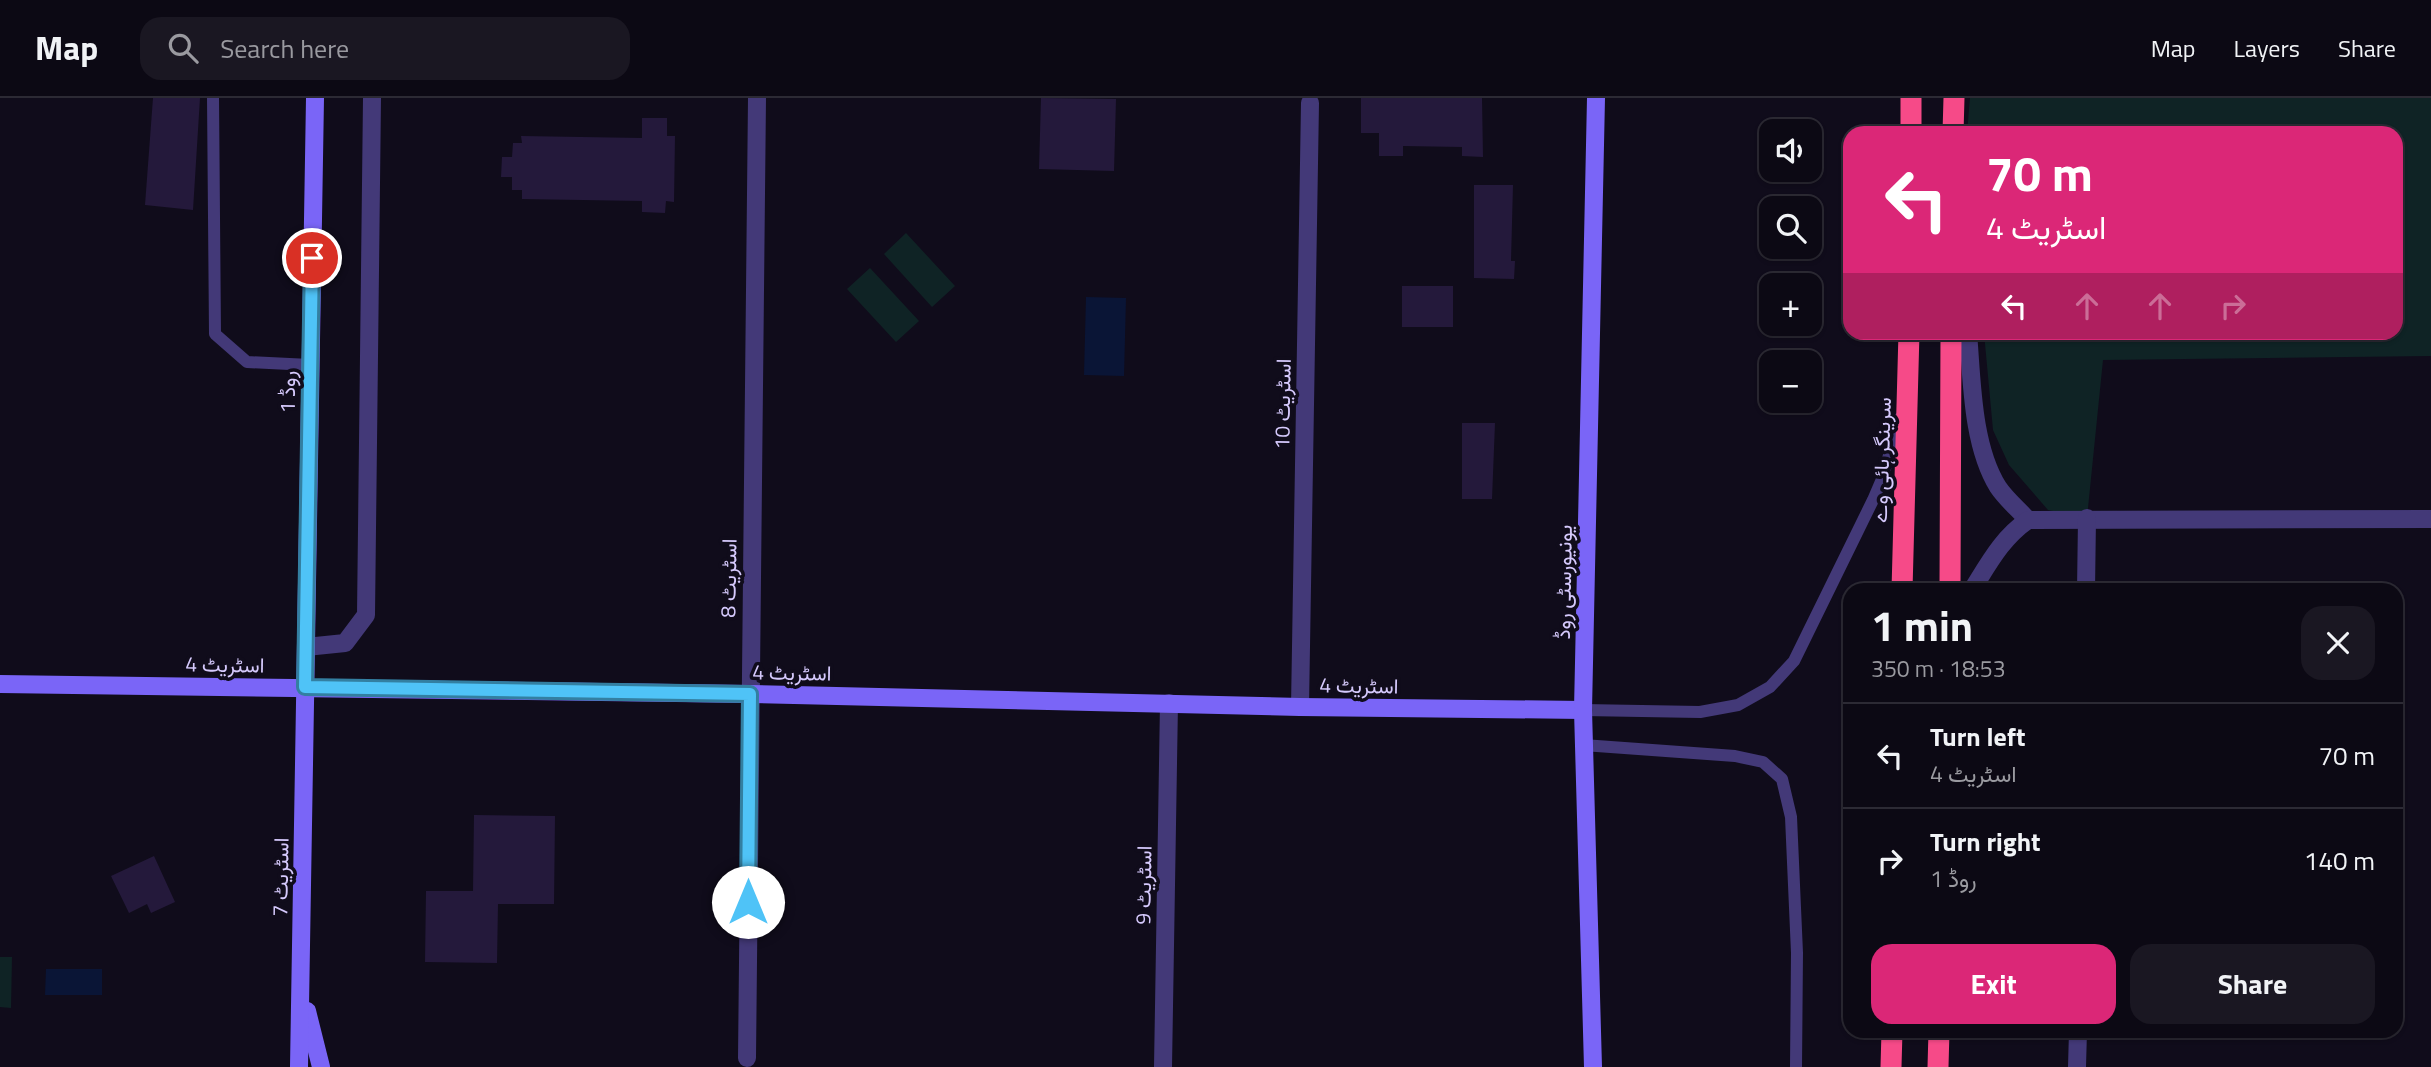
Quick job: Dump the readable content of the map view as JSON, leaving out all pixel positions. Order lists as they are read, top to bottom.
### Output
{
  "streets": {
    "highway": ["سرینگر ہائی وے"],
    "street": [
      "روڈ 1",
      "اسٹریٹ 10",
      "اسٹریٹ 8",
      "یونیورسٹی روڈ",
      "اسٹریٹ 4",
      "اسٹریٹ 7",
      "اسٹریٹ 9"
    ]
  },
  "crossings": [
    ["روڈ 1", "اسٹریٹ 4"],
    ["روڈ 1", "اسٹریٹ 7"],
    ["اسٹریٹ 10", "اسٹریٹ 4"],
    ["اسٹریٹ 8", "اسٹریٹ 4"],
    ["یونیورسٹی روڈ", "اسٹریٹ 4"],
    ["اسٹریٹ 4", "اسٹریٹ 7"],
    ["اسٹریٹ 4", "اسٹریٹ 9"]
  ],
  "page": {
    "header": "Map",
    "search": "Search here",
    "nav": ["Map", "Layers", "Share"],
    "map_buttons": ["+", "−"],
    "turn": ["70 m", "اسٹریٹ 4"],
    "heading": ["1 min", "350 m · 18:53"],
    "list": [
      {
        "name": "Turn left",
        "note": "اسٹریٹ 4",
        "value": "70 m"
      },
      {
        "name": "Turn right",
        "note": "روڈ 1",
        "value": "140 m"
      }
    ],
    "buttons": ["Exit", "Share"]
  }
}
